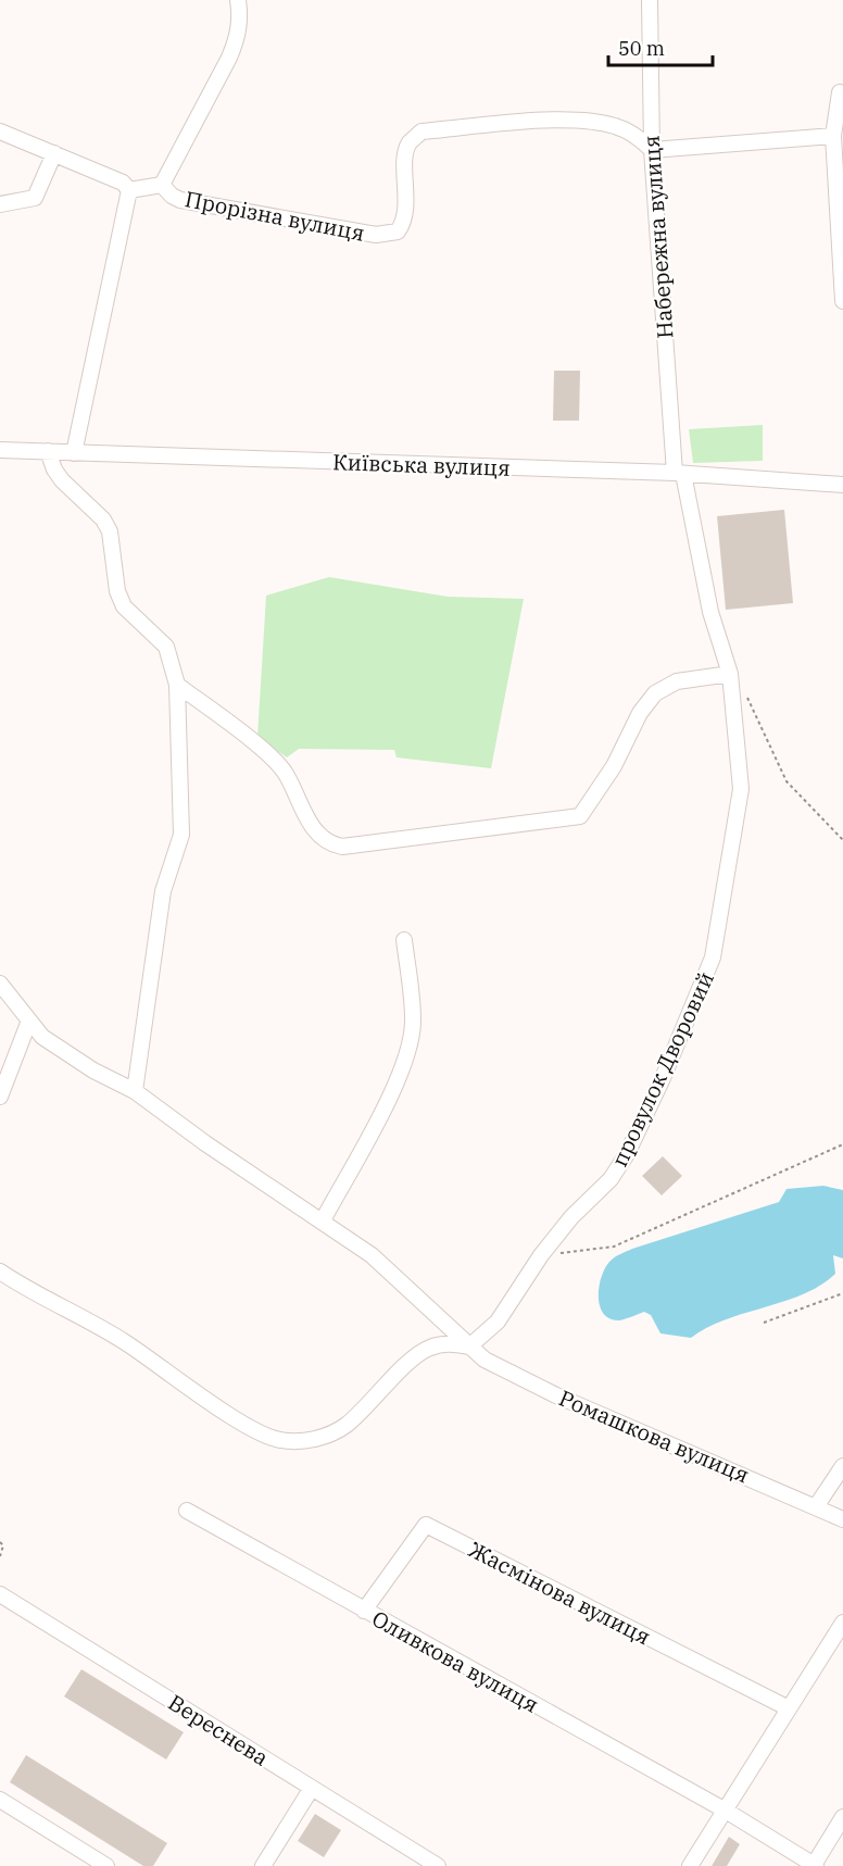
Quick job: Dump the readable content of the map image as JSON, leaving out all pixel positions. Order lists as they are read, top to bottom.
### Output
{
  "streets": {
    "street": [
      "Прорізна вулиця",
      "Набережна вулиця",
      "Київська вулиця",
      "провулок Дворовий",
      "Ромашкова вулиця",
      "Жасмінова вулиця",
      "Оливкова вулиця",
      "Вереснева"
    ]
  },
  "crossings": [
    ["Прорізна вулиця", "Набережна вулиця"],
    ["Набережна вулиця", "Київська вулиця"],
    ["Набережна вулиця", "провулок Дворовий"],
    ["Київська вулиця", "провулок Дворовий"],
    ["провулок Дворовий", "Ромашкова вулиця"],
    ["Жасмінова вулиця", "Оливкова вулиця"]
  ],
  "scale_bar": "50 m"
}
